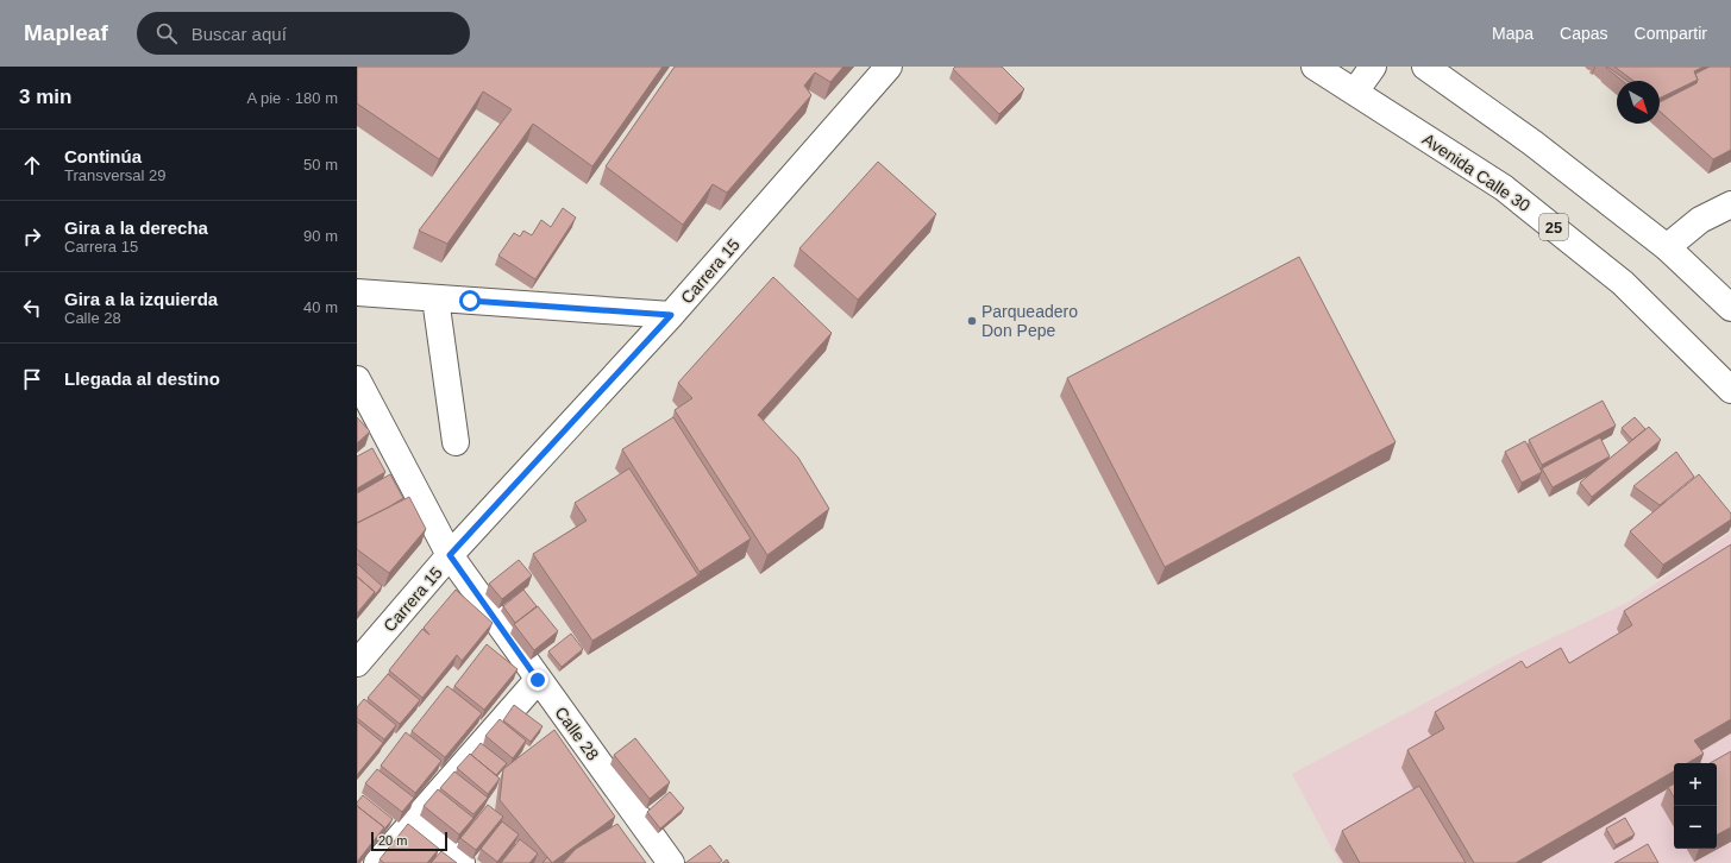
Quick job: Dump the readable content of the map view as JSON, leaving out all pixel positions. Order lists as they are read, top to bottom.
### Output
{
  "streets": {
    "main road": [
      "Avenida Calle 30",
      "25",
      "Carrera 15",
      "Calle 28"
    ]
  },
  "crossings": [
    ["Carrera 15", "Calle 28"]
  ],
  "places": ["Parqueadero Don Pepe"],
  "scale_bar": "20 m",
  "north": "bottom right",
  "page": {
    "header": "Mapleaf",
    "search": "Buscar aquí",
    "nav": ["Mapa", "Capas", "Compartir"],
    "heading": ["3 min", "A pie · 180 m"],
    "list": [
      ["Continúa", "Transversal 29", "50 m"],
      ["Gira a la derecha", "Carrera 15", "90 m"],
      ["Gira a la izquierda", "Calle 28", "40 m"],
      "Llegada al destino"
    ],
    "map_buttons": ["+", "−"],
    "scale": "20 m"
  }
}
